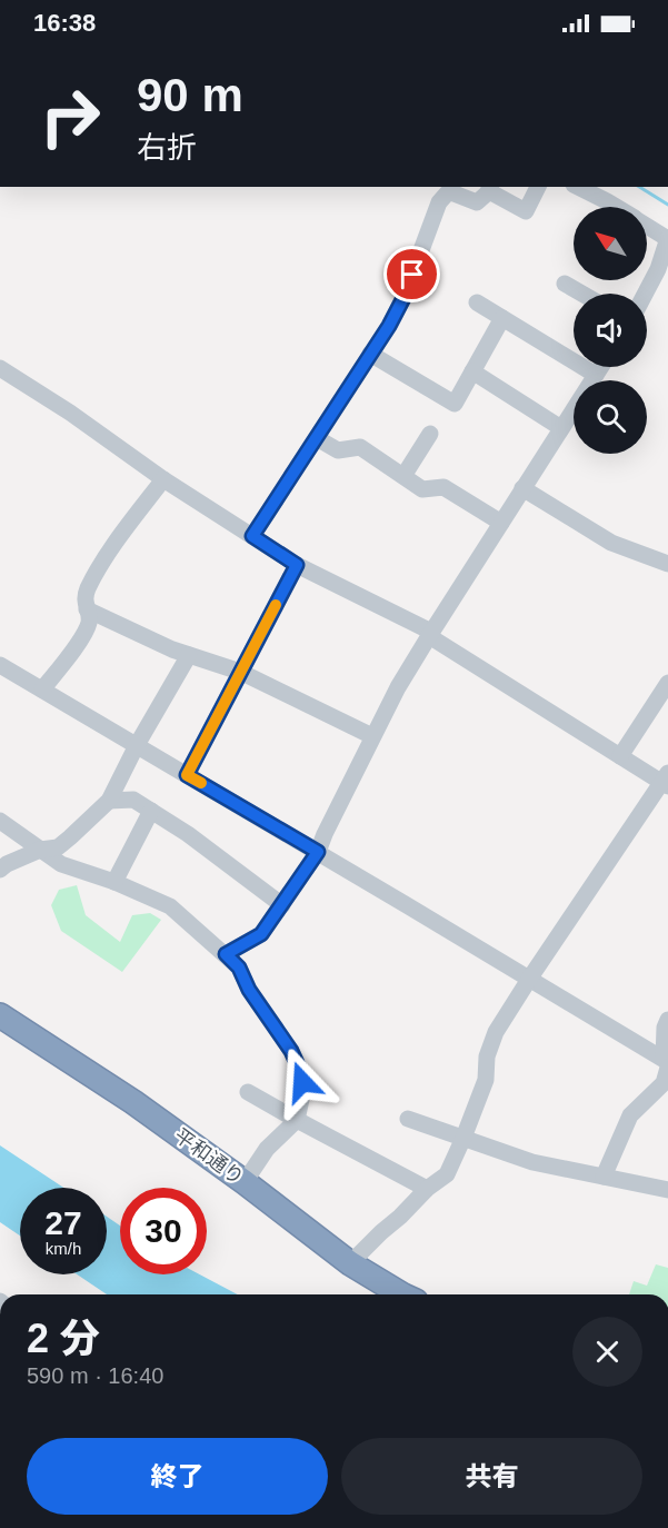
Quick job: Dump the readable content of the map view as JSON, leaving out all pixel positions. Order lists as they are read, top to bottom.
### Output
{
  "streets": {
    "highway": ["平和通り"]
  },
  "north": "top left",
  "page": {
    "status": "16:38",
    "turn": ["90 m", "右折"],
    "speed": "27 km/h",
    "limit": "30",
    "heading": ["2 分", "590 m · 16:40"],
    "buttons": ["終了", "共有"]
  }
}
